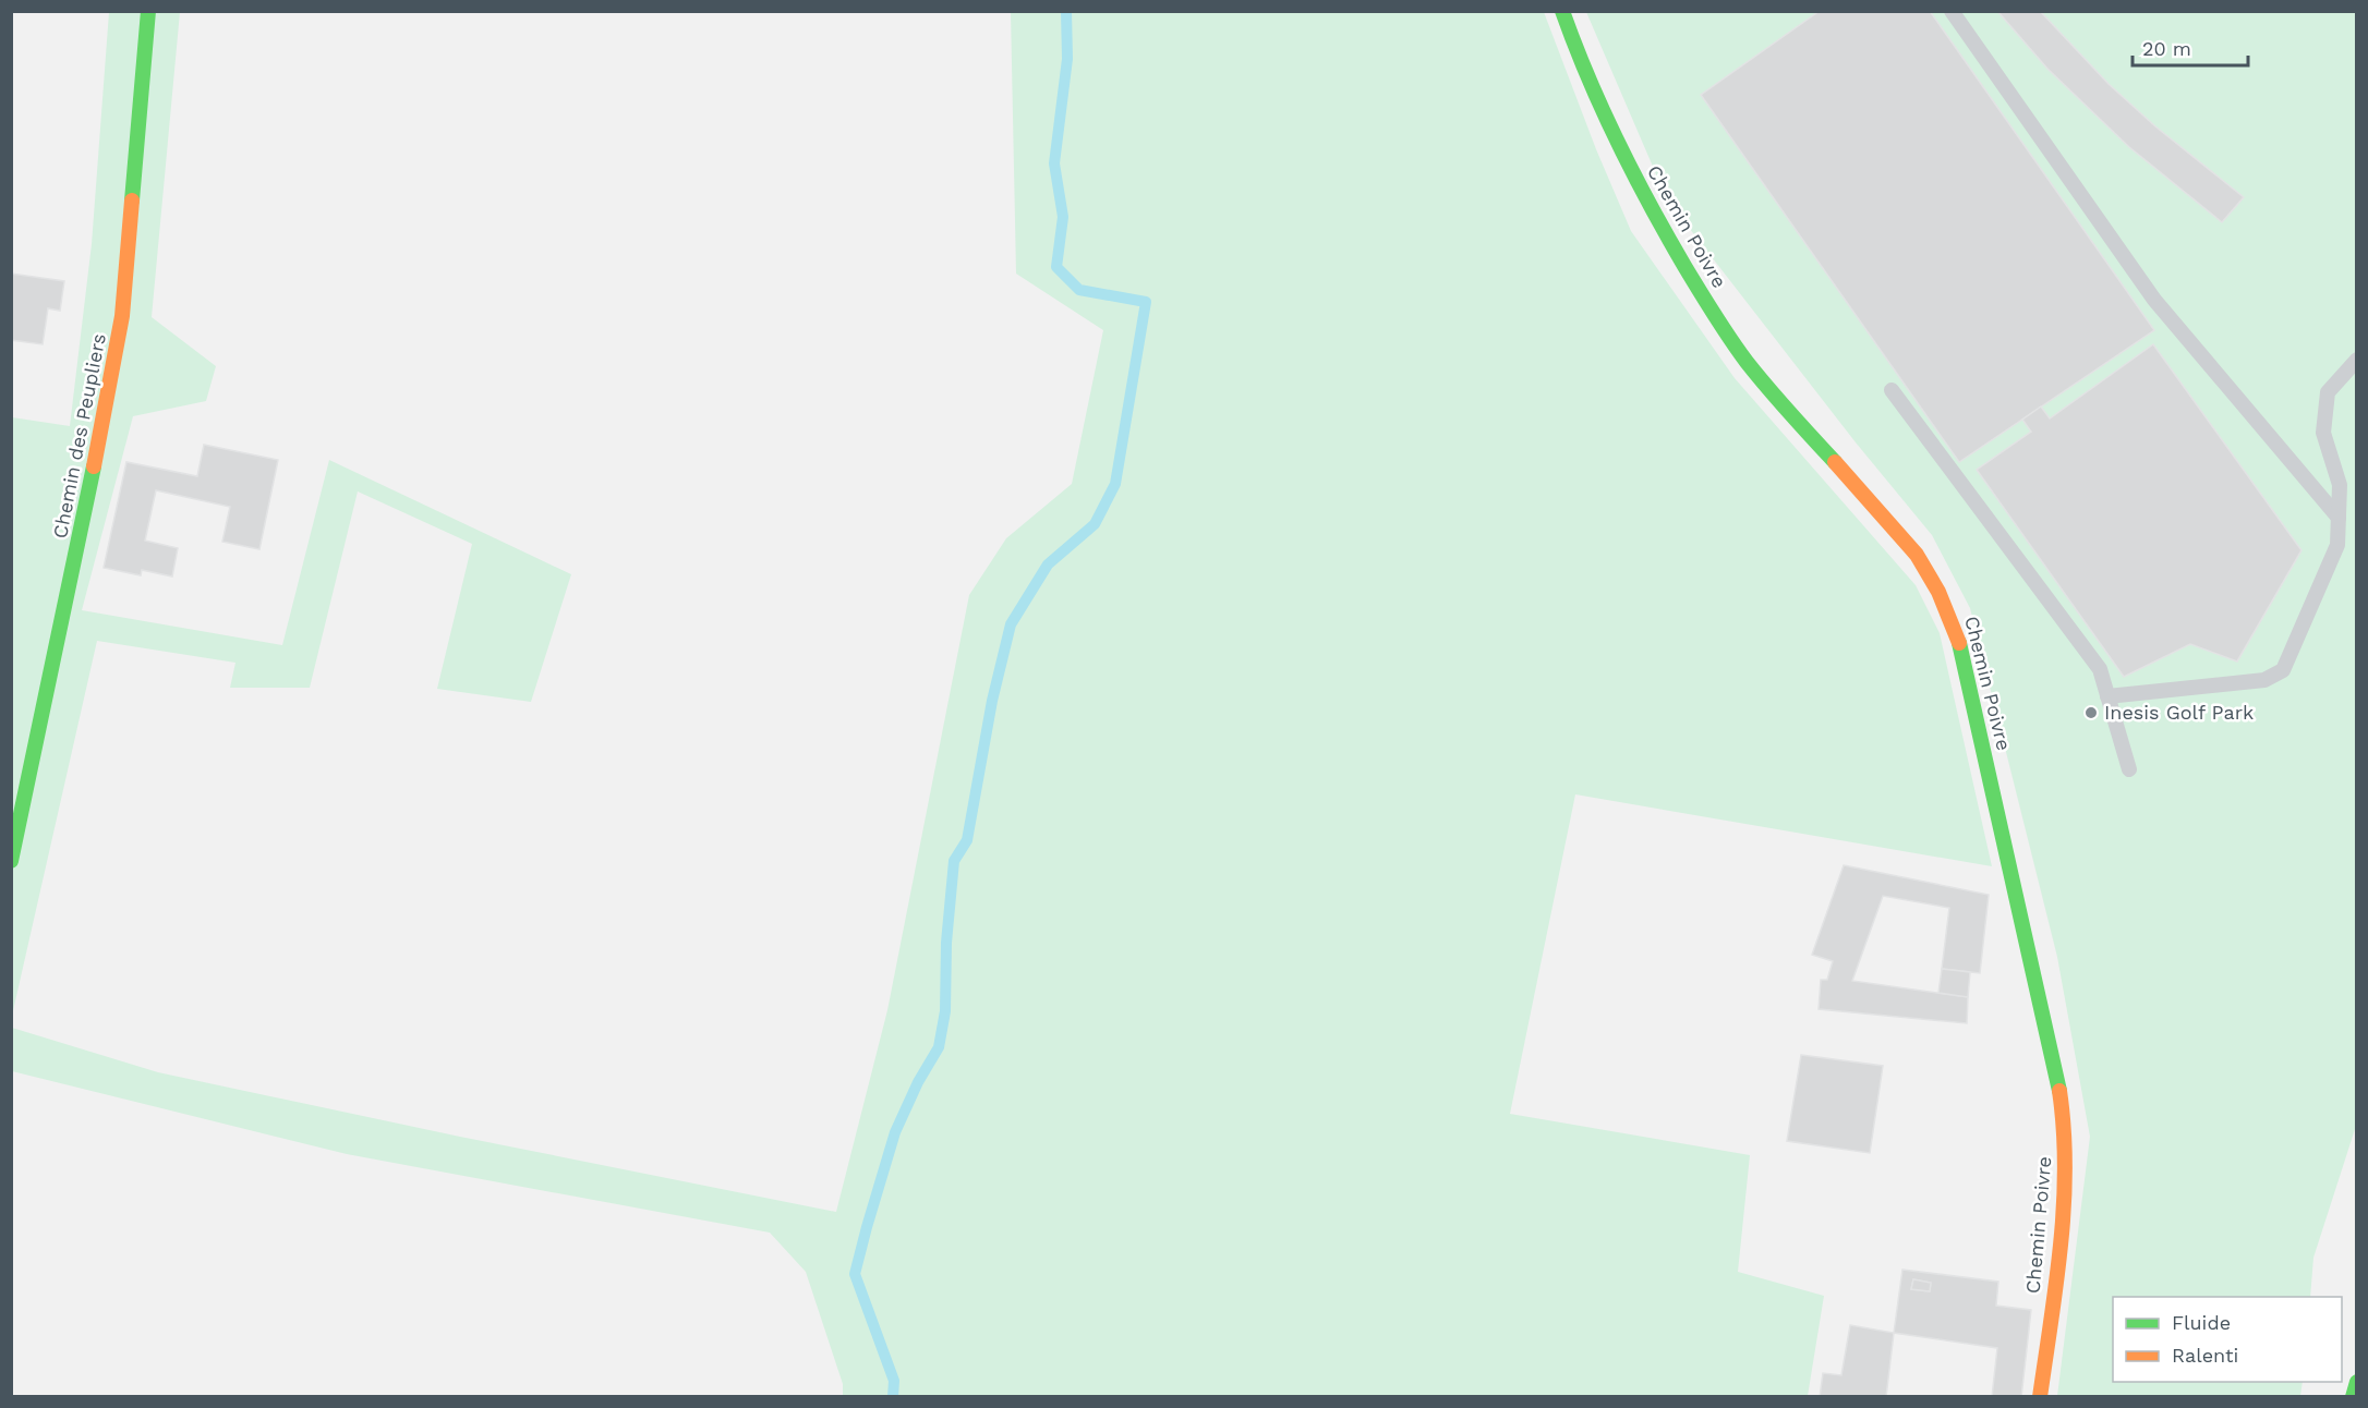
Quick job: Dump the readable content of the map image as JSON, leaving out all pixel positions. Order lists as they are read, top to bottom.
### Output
{
  "streets": {
    "street": ["Chemin Poivre", "Chemin des Peupliers"]
  },
  "places": ["Inesis Golf Park"],
  "legend": ["Fluide", "Ralenti"],
  "scale_bar": "20 m"
}
